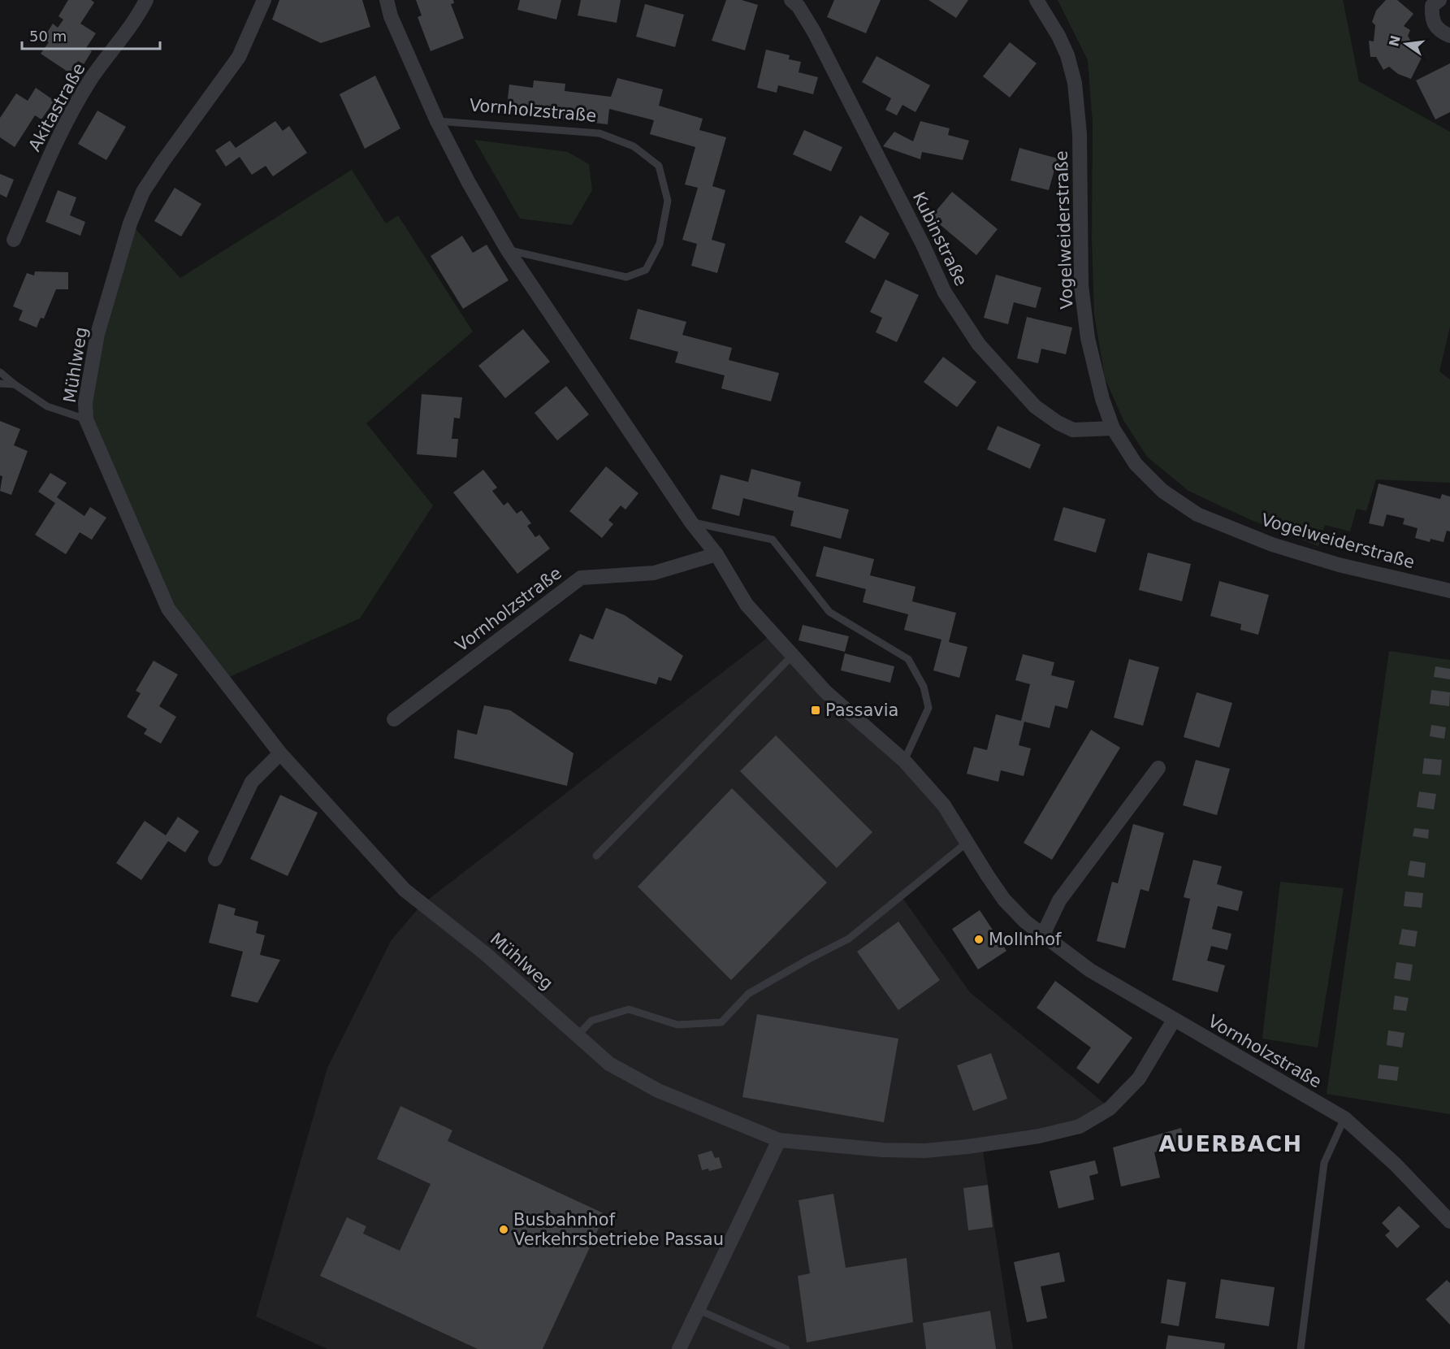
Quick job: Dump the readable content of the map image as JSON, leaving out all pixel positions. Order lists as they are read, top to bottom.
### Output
{
  "streets": {
    "street": [
      "Akitastraße",
      "Vornholzstraße",
      "Vogelweiderstraße",
      "Kubinstraße",
      "Mühlweg"
    ]
  },
  "crossings": [
    ["Vornholzstraße", "Mühlweg"],
    ["Vogelweiderstraße", "Kubinstraße"]
  ],
  "districts": ["AUERBACH"],
  "places": {
    "transit": ["Passavia"],
    "other": ["Mollnhof", "Busbahnhof Verkehrsbetriebe Passau"]
  },
  "scale_bar": "50 m",
  "north": "left"
}
